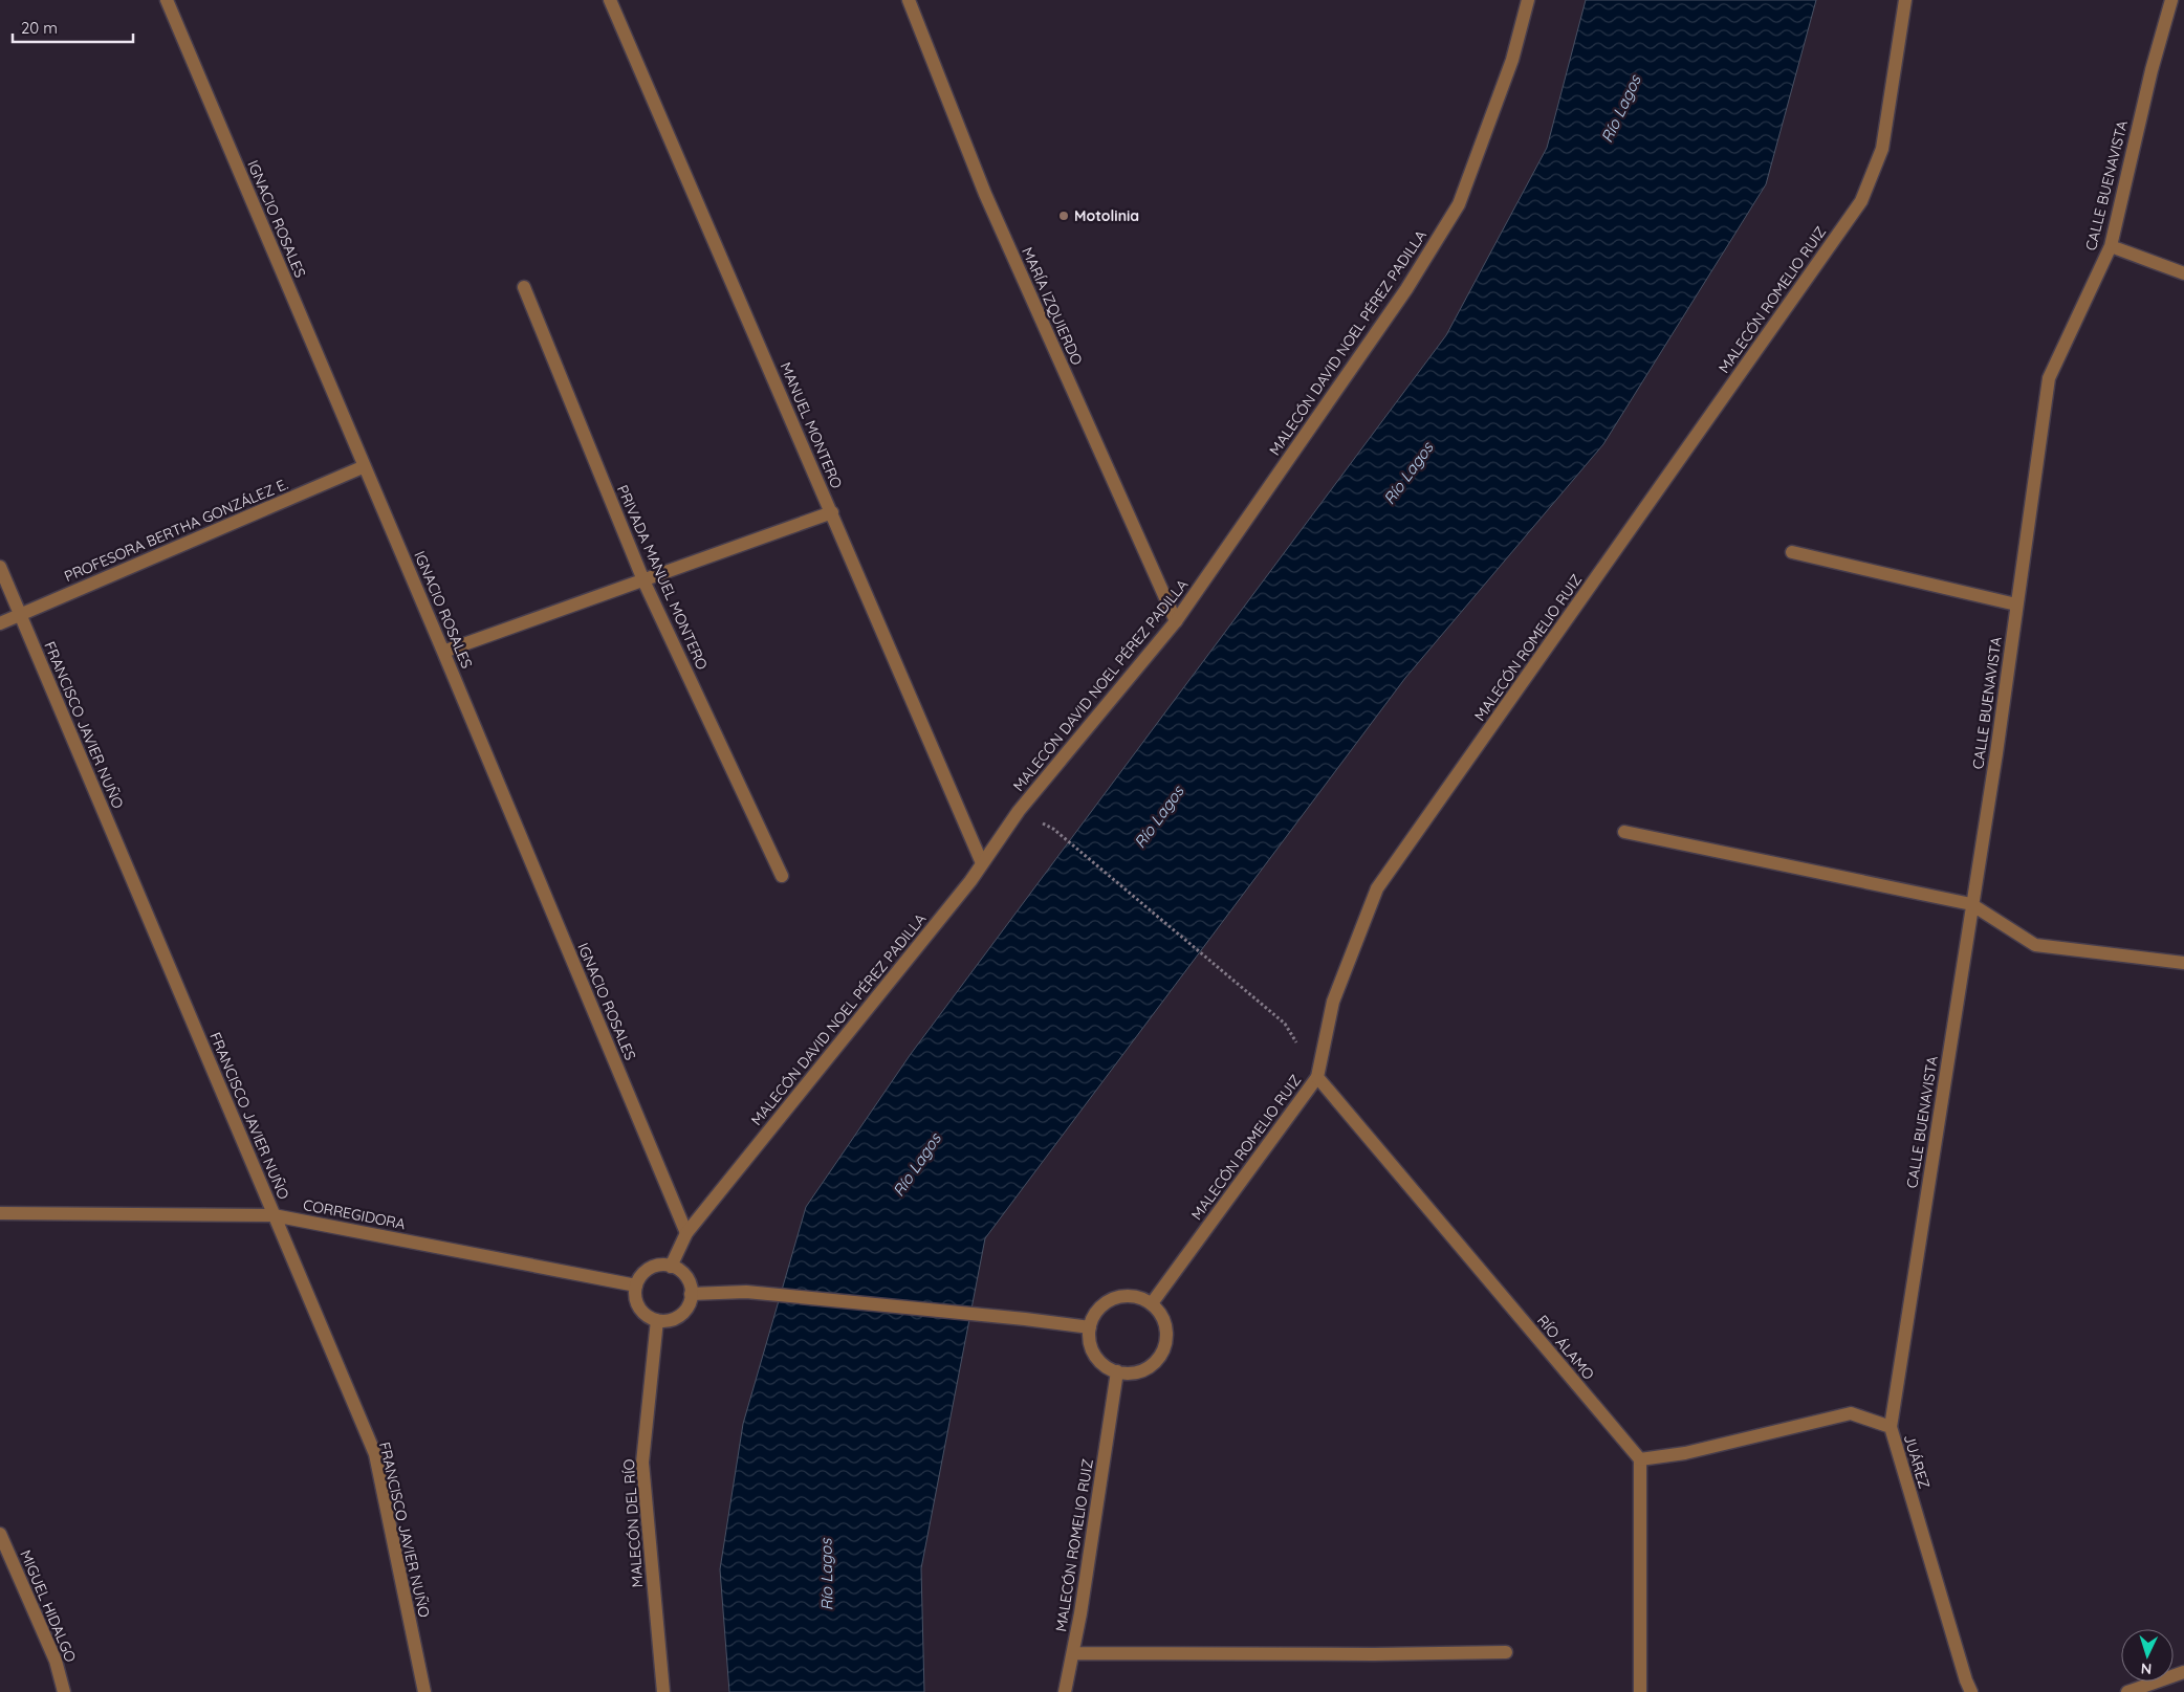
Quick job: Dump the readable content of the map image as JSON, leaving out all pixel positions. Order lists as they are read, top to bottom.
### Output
{
  "streets": {
    "street": [
      "CALLE BUENAVISTA",
      "IGNACIO ROSALES",
      "MALECÓN ROMELIO RUIZ",
      "MARÍA IZQUIERDO",
      "MALECÓN DAVID NOEL PÉREZ PADILLA",
      "MANUEL MONTERO",
      "PROFESORA BERTHA GONZÁLEZ E.",
      "PRIVADA MANUEL MONTERO",
      "FRANCISCO JAVIER NUÑO",
      "CORREGIDORA",
      "RÍO ÁLAMO",
      "JUÁREZ",
      "MALECÓN DEL RÍO",
      "MIGUEL HIDALGO"
    ]
  },
  "crossings": [
    ["CALLE BUENAVISTA", "JUÁREZ"],
    ["IGNACIO ROSALES", "MALECÓN DAVID NOEL PÉREZ PADILLA"],
    ["IGNACIO ROSALES", "PROFESORA BERTHA GONZÁLEZ E."],
    ["MALECÓN ROMELIO RUIZ", "RÍO ÁLAMO"],
    ["MARÍA IZQUIERDO", "MALECÓN DAVID NOEL PÉREZ PADILLA"],
    ["MALECÓN DAVID NOEL PÉREZ PADILLA", "MANUEL MONTERO"],
    ["MALECÓN DAVID NOEL PÉREZ PADILLA", "CORREGIDORA"],
    ["MALECÓN DAVID NOEL PÉREZ PADILLA", "MALECÓN DEL RÍO"],
    ["PROFESORA BERTHA GONZÁLEZ E.", "FRANCISCO JAVIER NUÑO"],
    ["FRANCISCO JAVIER NUÑO", "CORREGIDORA"],
    ["CORREGIDORA", "MALECÓN DEL RÍO"],
    ["RÍO ÁLAMO", "JUÁREZ"]
  ],
  "water": ["Río Lagos"],
  "places": ["Motolinia"],
  "scale_bar": "20 m",
  "north": "bottom"
}
